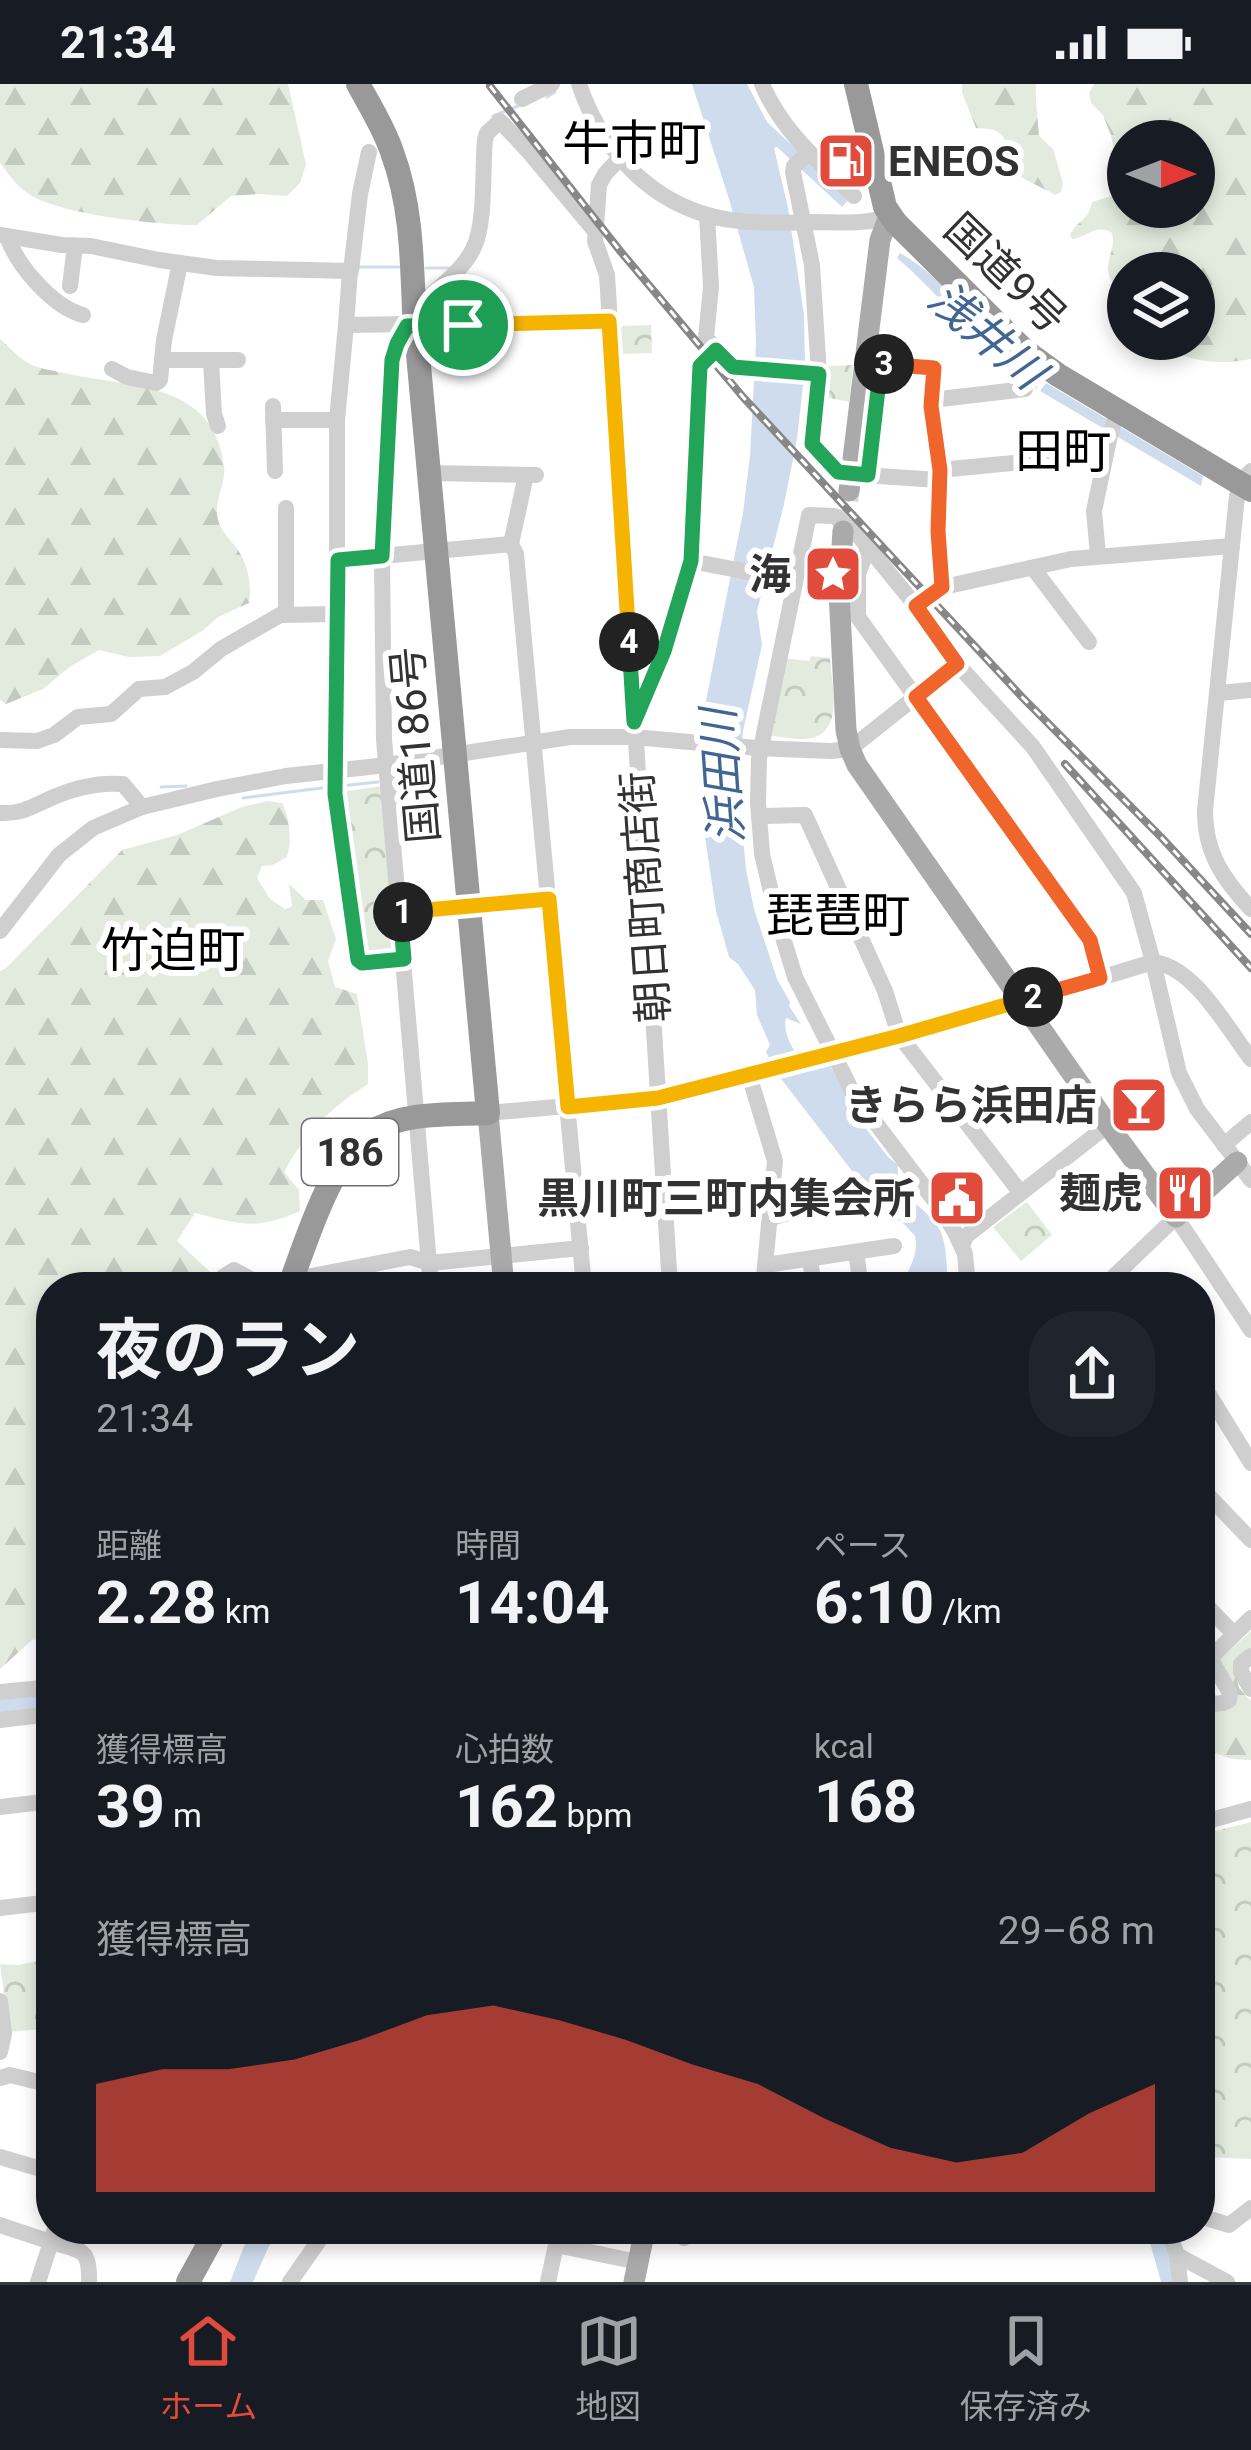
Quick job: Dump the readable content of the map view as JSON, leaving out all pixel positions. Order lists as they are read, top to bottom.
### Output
{
  "streets": {
    "highway": ["国道9号", "国道186号", "186"],
    "street": ["朝日町商店街"]
  },
  "crossings": [
    ["国道186号", "186"]
  ],
  "districts": [
    "牛市町",
    "田町",
    "琵琶町",
    "竹迫町"
  ],
  "water": ["浅井川", "浜田川"],
  "places": {
    "fuel station": ["ENEOS"],
    "place": ["海"],
    "bar": ["きらら浜田店"],
    "restaurant": ["麺虎"],
    "public building": ["黒川町三町内集会所"]
  },
  "north": "right",
  "page": {
    "status": "21:34",
    "pins": [
      "3",
      "4",
      "1",
      "2"
    ],
    "heading": ["夜のラン", "21:34"],
    "stats": [
      ["距離", "2.28 km"],
      ["時間", "14:04"],
      ["ペース", "6:10 /km"],
      ["獲得標高", "39 m"],
      ["心拍数", "162 bpm"],
      ["kcal", "168"]
    ],
    "chart": ["獲得標高", "29–68 m"],
    "tabs": ["ホーム", "地図", "保存済み"]
  }
}
